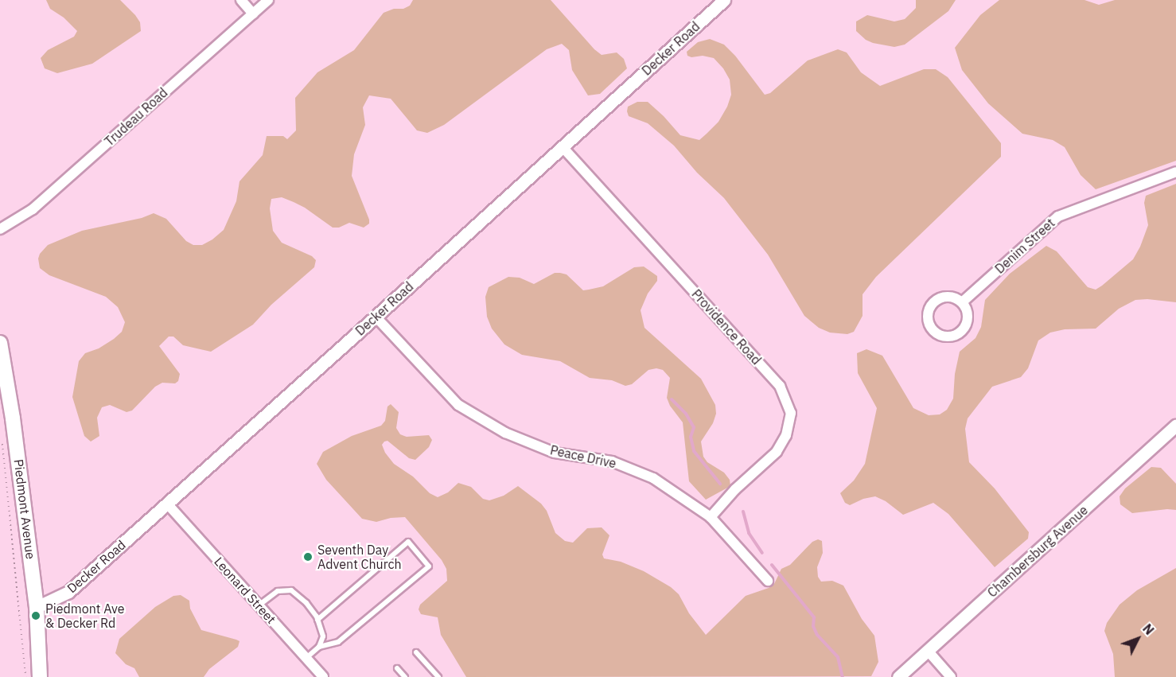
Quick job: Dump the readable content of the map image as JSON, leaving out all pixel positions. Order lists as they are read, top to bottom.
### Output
{
  "streets": {
    "main road": ["Piedmont Avenue"],
    "street": [
      "Decker Road",
      "Trudeau Road",
      "Denim Street",
      "Providence Road",
      "Peace Drive",
      "Chambersburg Avenue",
      "Leonard Street"
    ]
  },
  "crossings": [
    ["Decker Road", "Providence Road"],
    ["Decker Road", "Peace Drive"],
    ["Decker Road", "Piedmont Avenue"],
    ["Decker Road", "Leonard Street"],
    ["Providence Road", "Peace Drive"]
  ],
  "places": ["Seventh Day Advent Church", "Piedmont Ave & Decker Rd"],
  "north": "top right"
}
